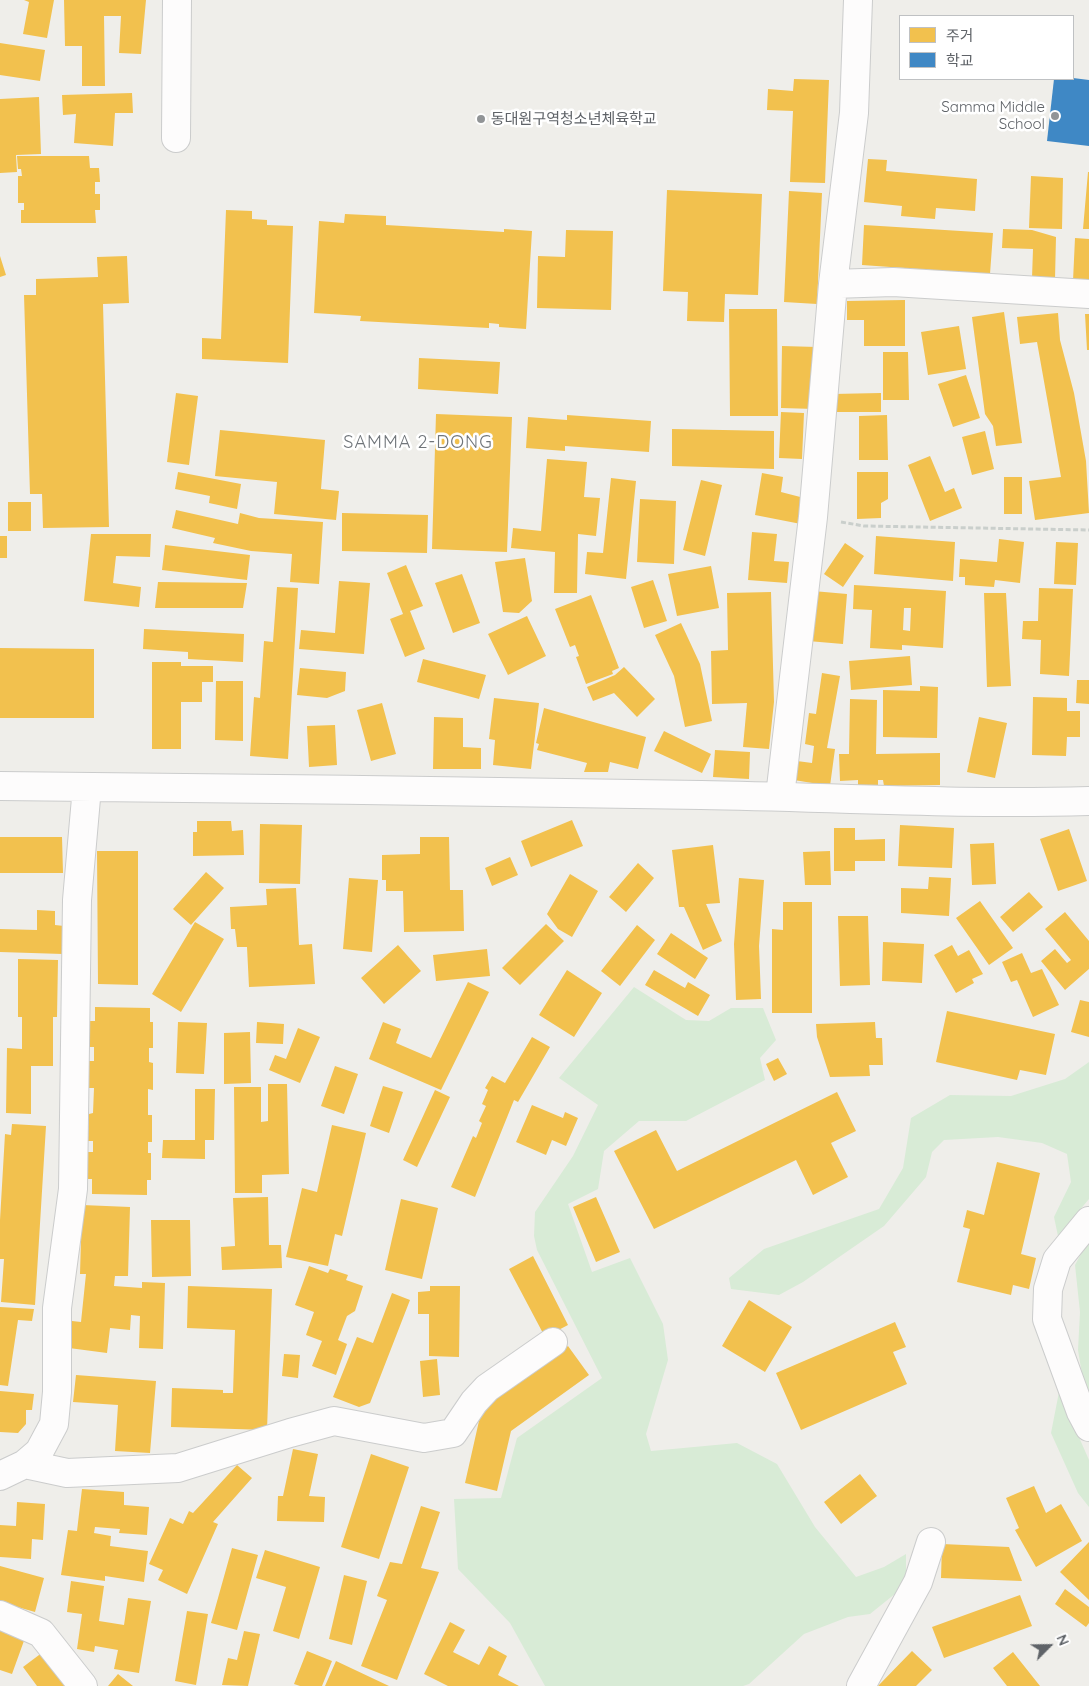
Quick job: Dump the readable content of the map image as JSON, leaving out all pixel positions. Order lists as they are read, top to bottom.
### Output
{
  "districts": ["SAMMA 2-DONG"],
  "places": ["Samma Middle School", "동대원구역청소년체육학교"],
  "legend": ["주거", "학교"],
  "north": "top right"
}
